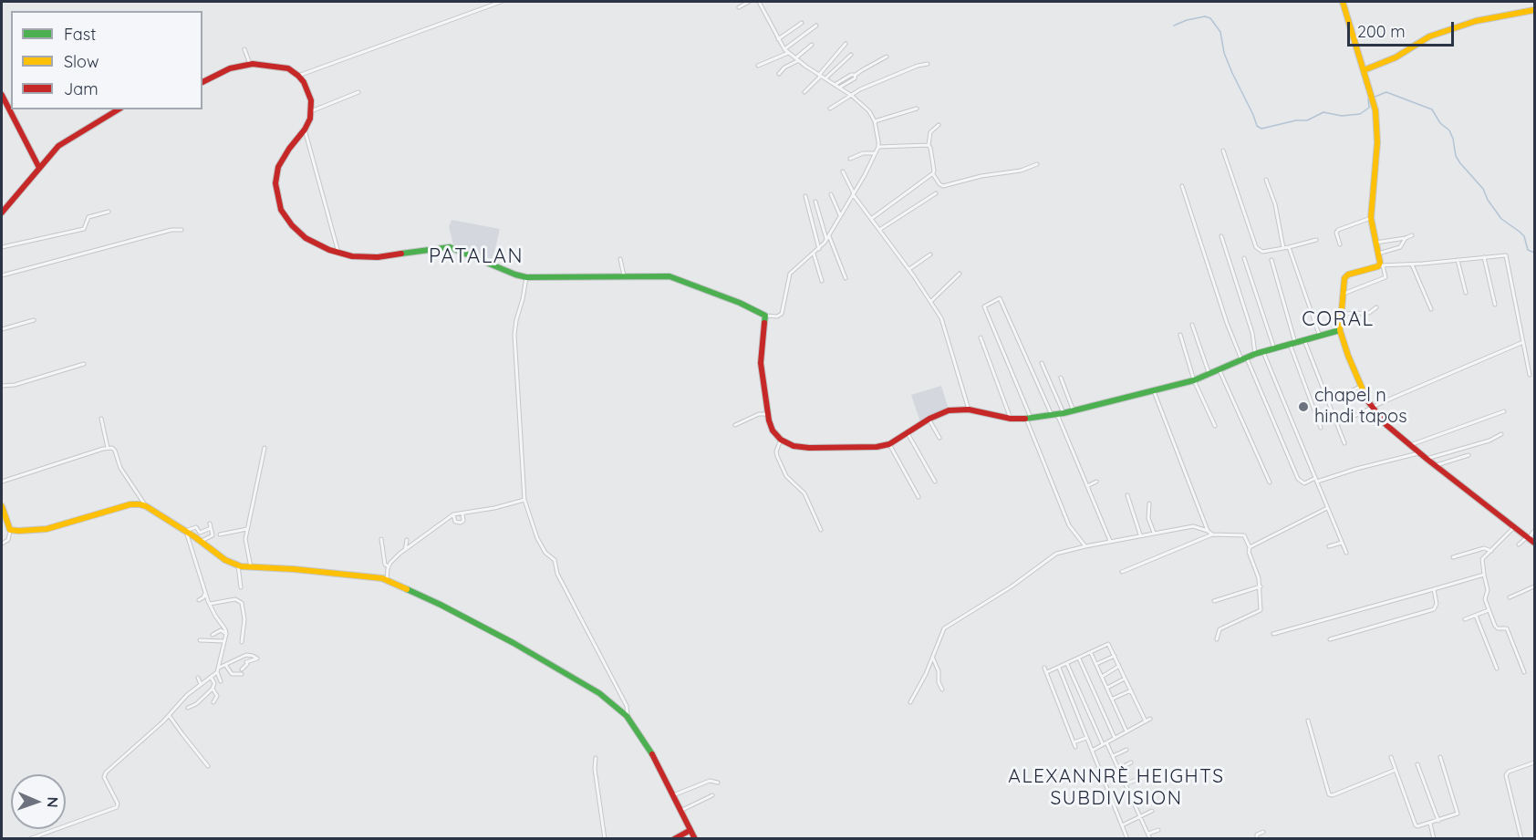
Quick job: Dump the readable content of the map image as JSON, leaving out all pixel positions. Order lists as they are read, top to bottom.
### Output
{
  "districts": ["PATALAN", "CORAL", "ALEXANNRÈ HEIGHTS SUBDIVISION"],
  "places": ["chapel n hindi tapos"],
  "legend": ["Fast", "Slow", "Jam"],
  "scale_bar": "200 m",
  "north": "right"
}
